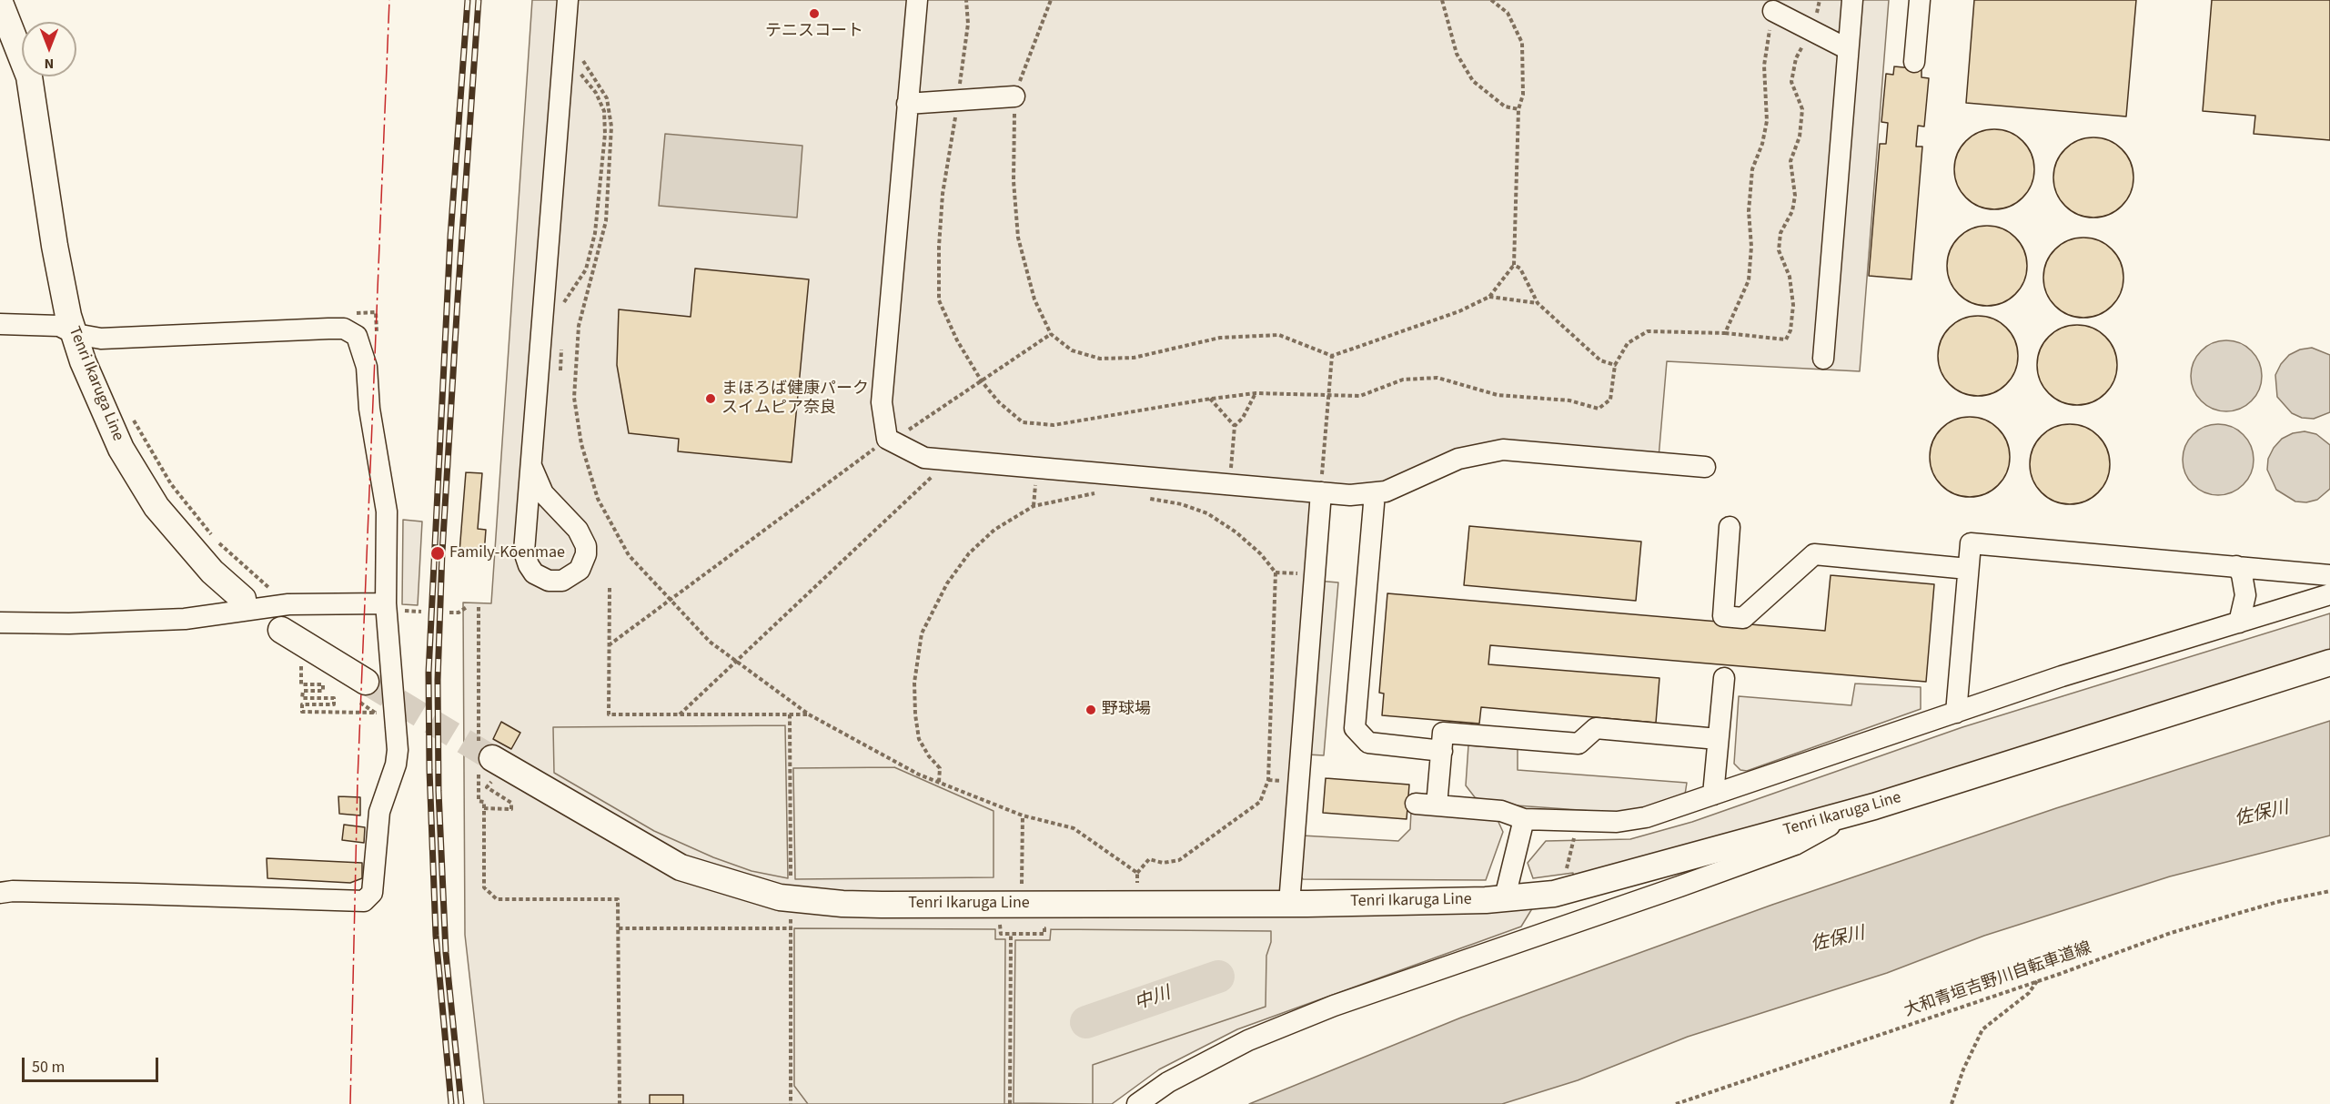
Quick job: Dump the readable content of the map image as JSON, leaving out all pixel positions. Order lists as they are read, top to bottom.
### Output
{
  "streets": {
    "main road": ["Tenri Ikaruga Line"],
    "path": ["大和青垣吉野川自転車道線"]
  },
  "water": ["佐保川", "中川"],
  "places": [
    "テニスコート",
    "まほろば健康パーク スイムピア奈良",
    "Family-Kōenmae",
    "野球場"
  ],
  "scale_bar": "50 m",
  "north": "bottom"
}
